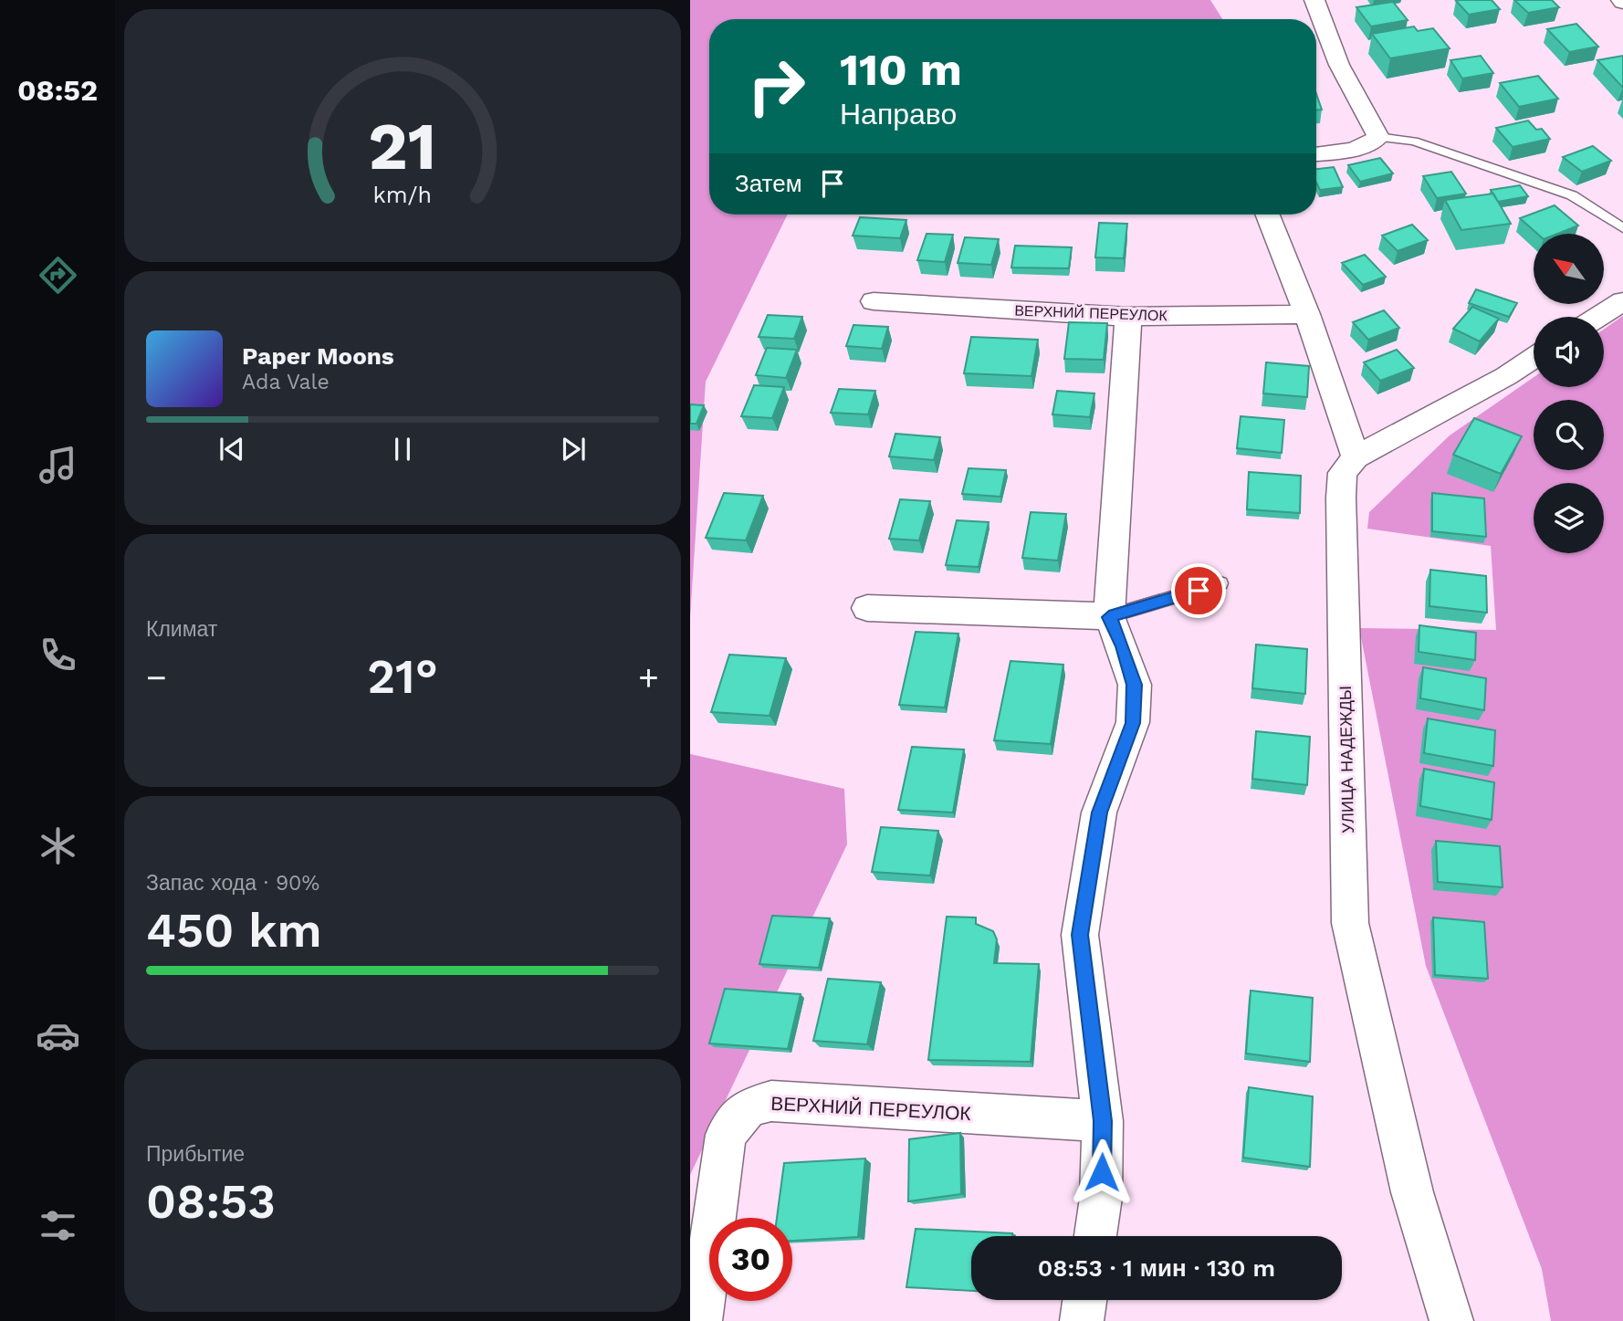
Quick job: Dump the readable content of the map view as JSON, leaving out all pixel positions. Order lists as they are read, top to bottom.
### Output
{
  "streets": {
    "street": ["ВЕРХНИЙ ПЕРЕУЛОК", "УЛИЦА НАДЕЖДЫ"]
  },
  "north": "top left",
  "page": {
    "tabs": "08:52",
    "turn": ["110 m", "Направо"],
    "then": "Затем",
    "song": ["Paper Moons", "Ada Vale"],
    "tile": [
      "Климат",
      ["Запас хода · 90%", "450 km"],
      ["Прибытие", "08:53"]
    ],
    "heat": ["−", "21°", "+"],
    "limit": "30",
    "trip": "08:53 · 1 мин · 130 m",
    "gauge": ["21", "km/h"]
  }
}
